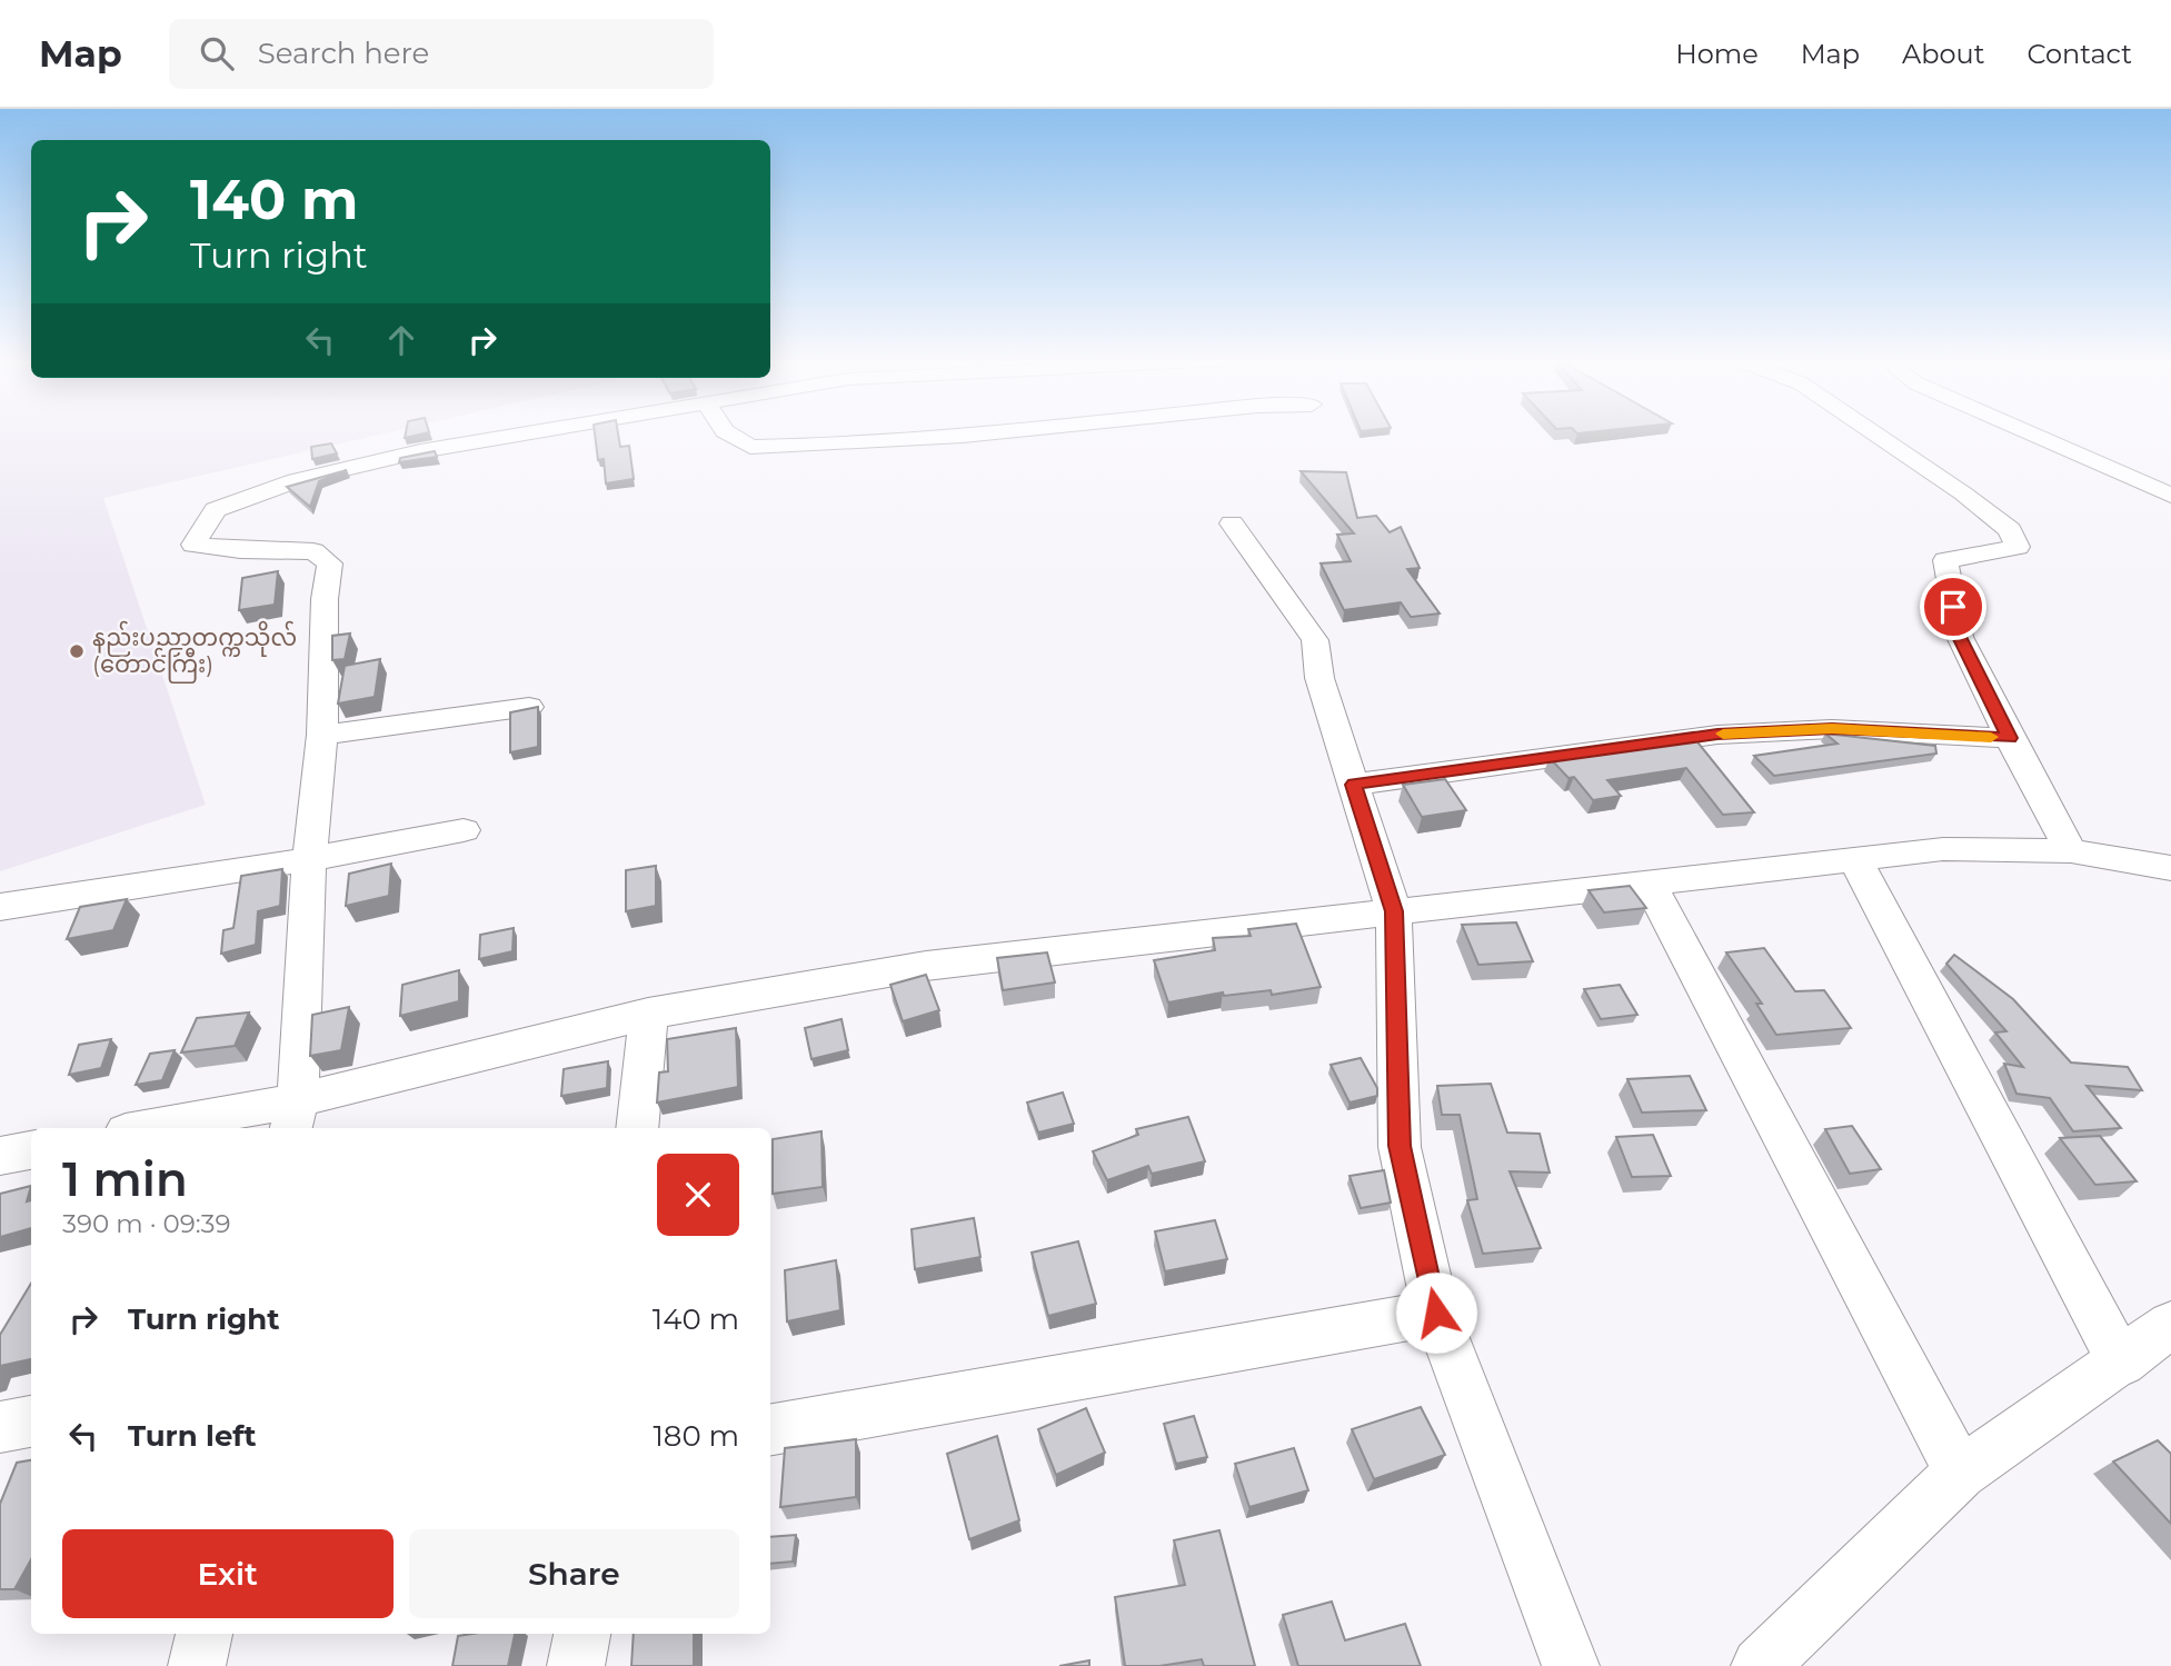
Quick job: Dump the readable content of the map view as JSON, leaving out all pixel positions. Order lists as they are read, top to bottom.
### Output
{
  "places": ["နည်းပညာတက္ကသိုလ် (တောင်ကြီး)"],
  "page": {
    "header": "Map",
    "search": "Search here",
    "nav": [
      "Home",
      "Map",
      "About",
      "Contact"
    ],
    "turn": ["140 m", "Turn right"],
    "heading": ["1 min", "390 m · 09:39"],
    "list": [
      {
        "name": "Turn right",
        "value": "140 m"
      },
      {
        "name": "Turn left",
        "value": "180 m"
      }
    ],
    "buttons": ["Exit", "Share"]
  }
}
